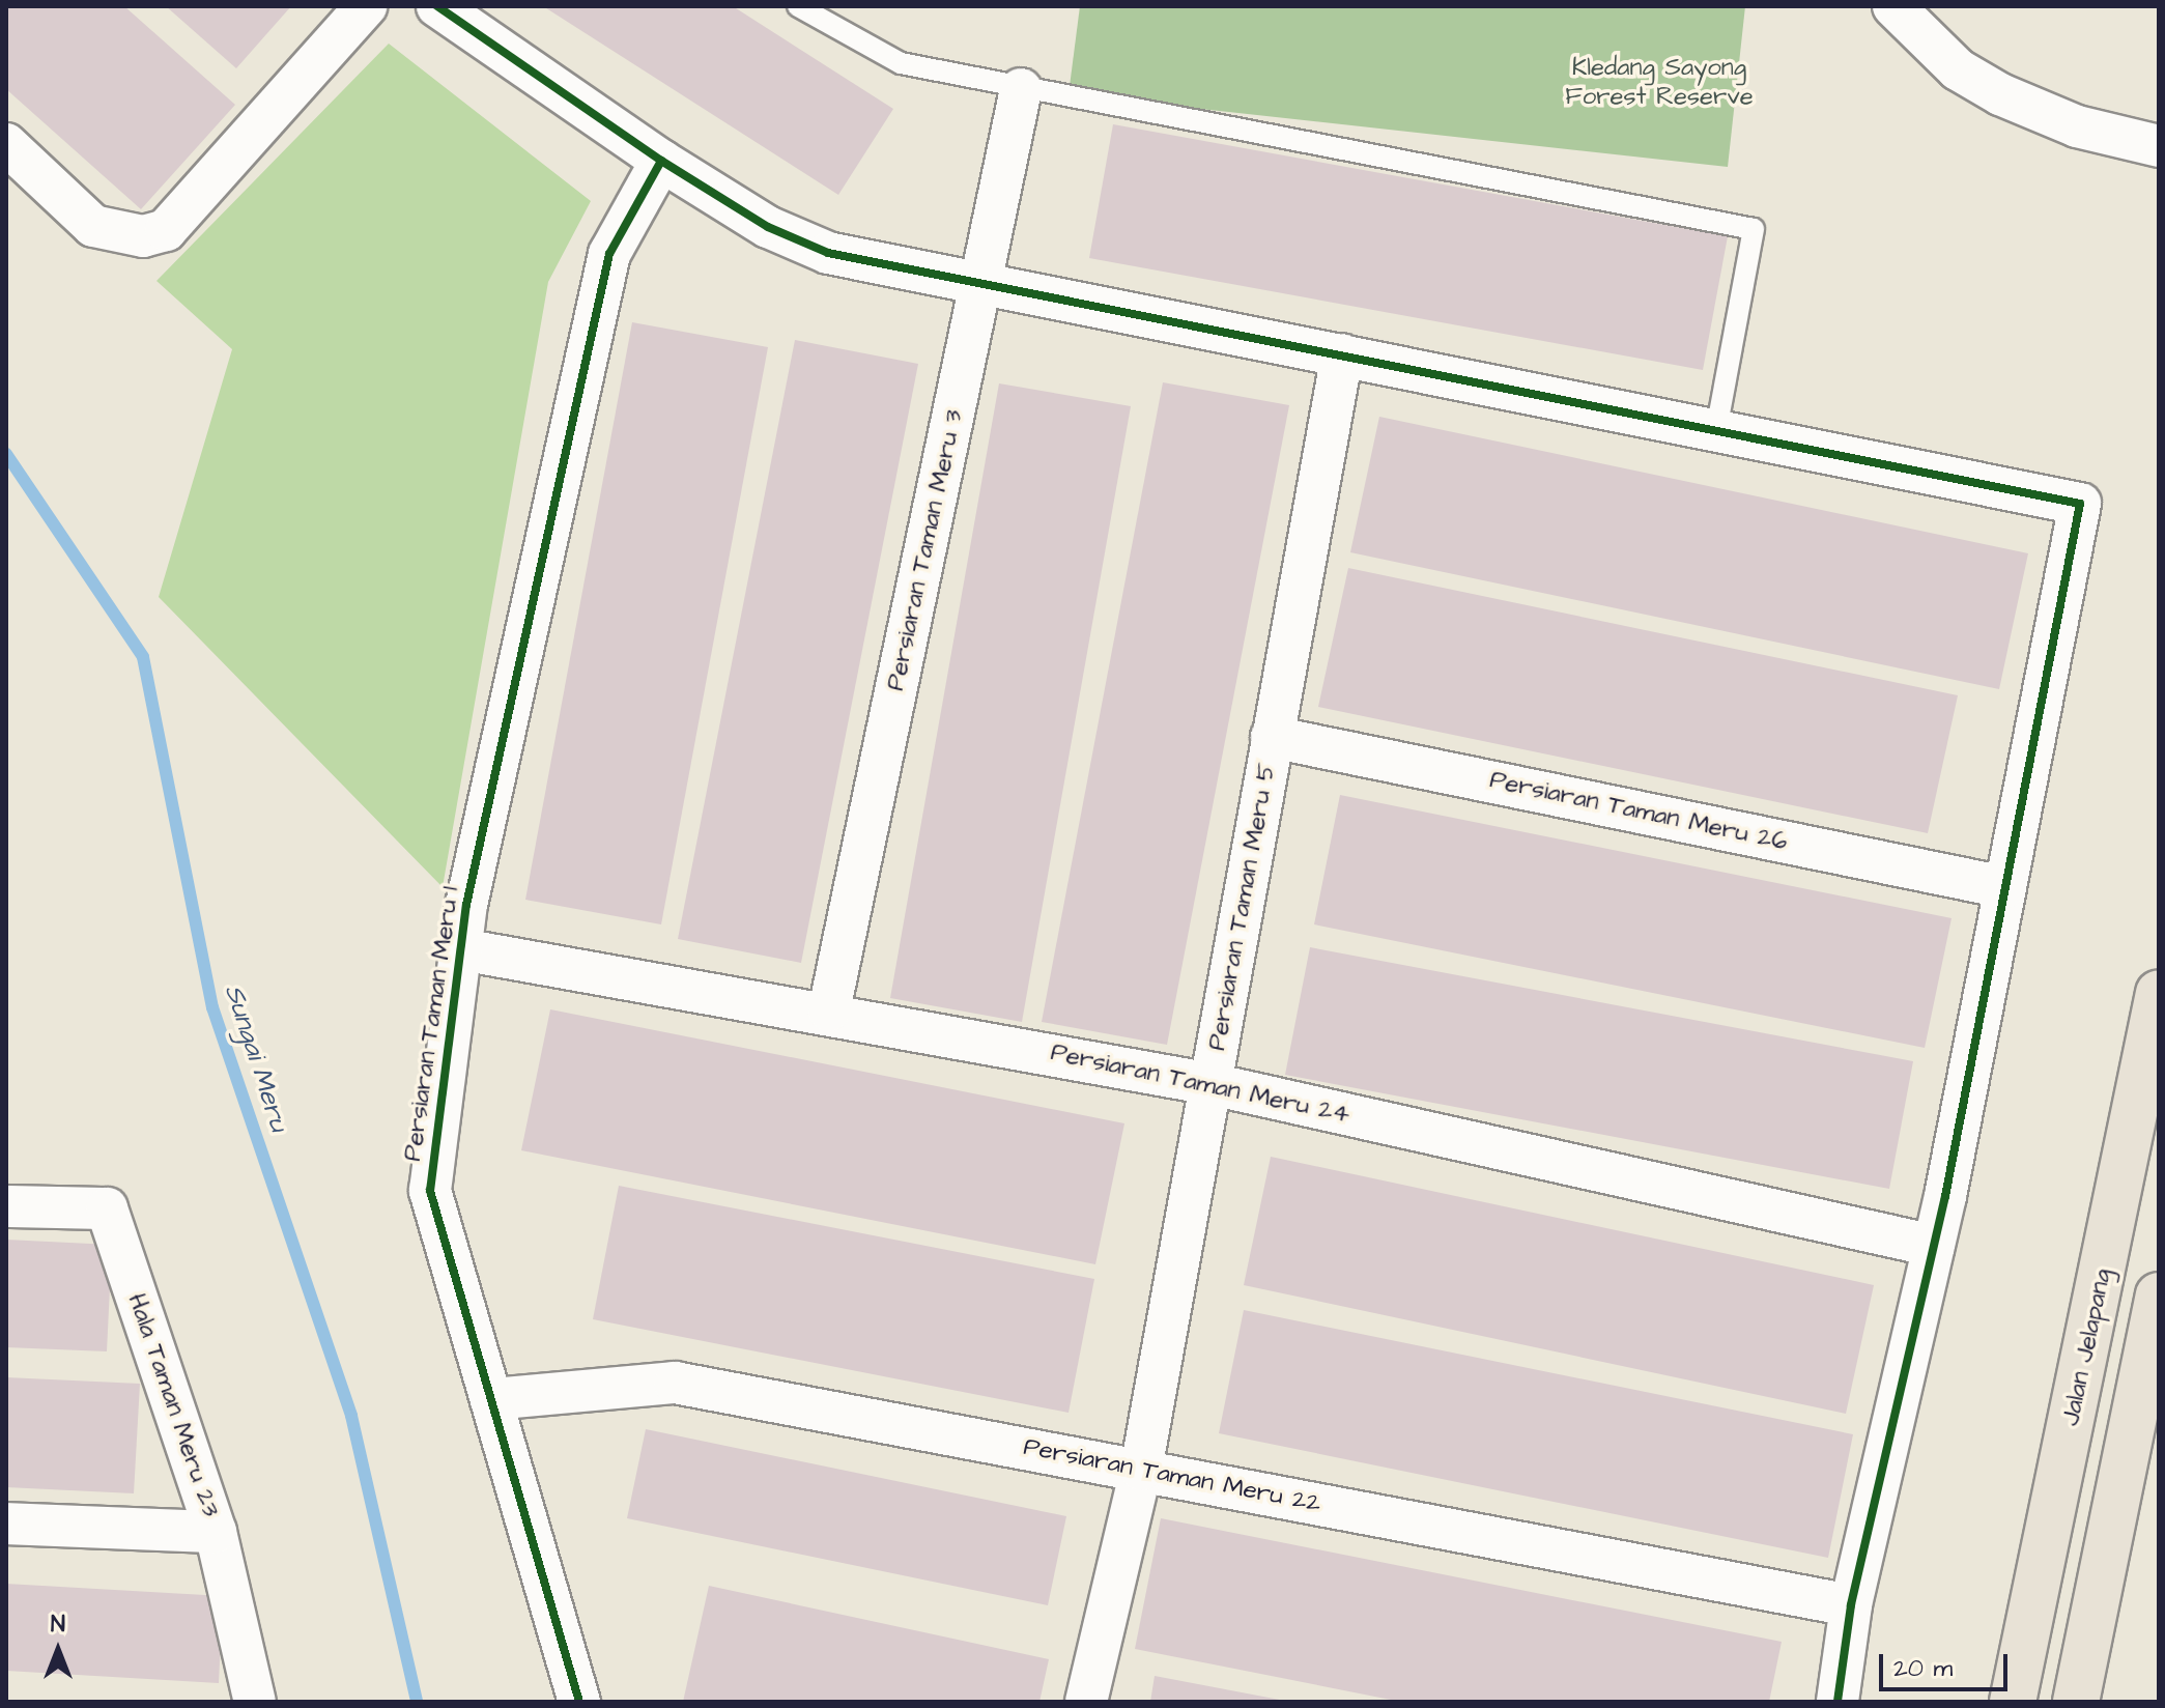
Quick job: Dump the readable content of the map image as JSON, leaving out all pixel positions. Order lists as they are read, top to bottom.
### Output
{
  "streets": {
    "main road": ["Jalan Jelapang"],
    "street": [
      "Persiaran Taman Meru 3",
      "Persiaran Taman Meru 26",
      "Persiaran Taman Meru 5",
      "Persiaran Taman Meru 1",
      "Persiaran Taman Meru 24",
      "Hala Taman Meru 23",
      "Persiaran Taman Meru 22"
    ]
  },
  "crossings": [
    ["Persiaran Taman Meru 3", "Persiaran Taman Meru 24"],
    ["Persiaran Taman Meru 26", "Persiaran Taman Meru 5"],
    ["Persiaran Taman Meru 5", "Persiaran Taman Meru 24"],
    ["Persiaran Taman Meru 5", "Persiaran Taman Meru 22"],
    ["Persiaran Taman Meru 1", "Persiaran Taman Meru 24"],
    ["Persiaran Taman Meru 1", "Persiaran Taman Meru 22"]
  ],
  "water": ["Sungai Meru"],
  "parks": ["Kledang Sayong Forest Reserve"],
  "scale_bar": "20 m",
  "north": "top"
}
